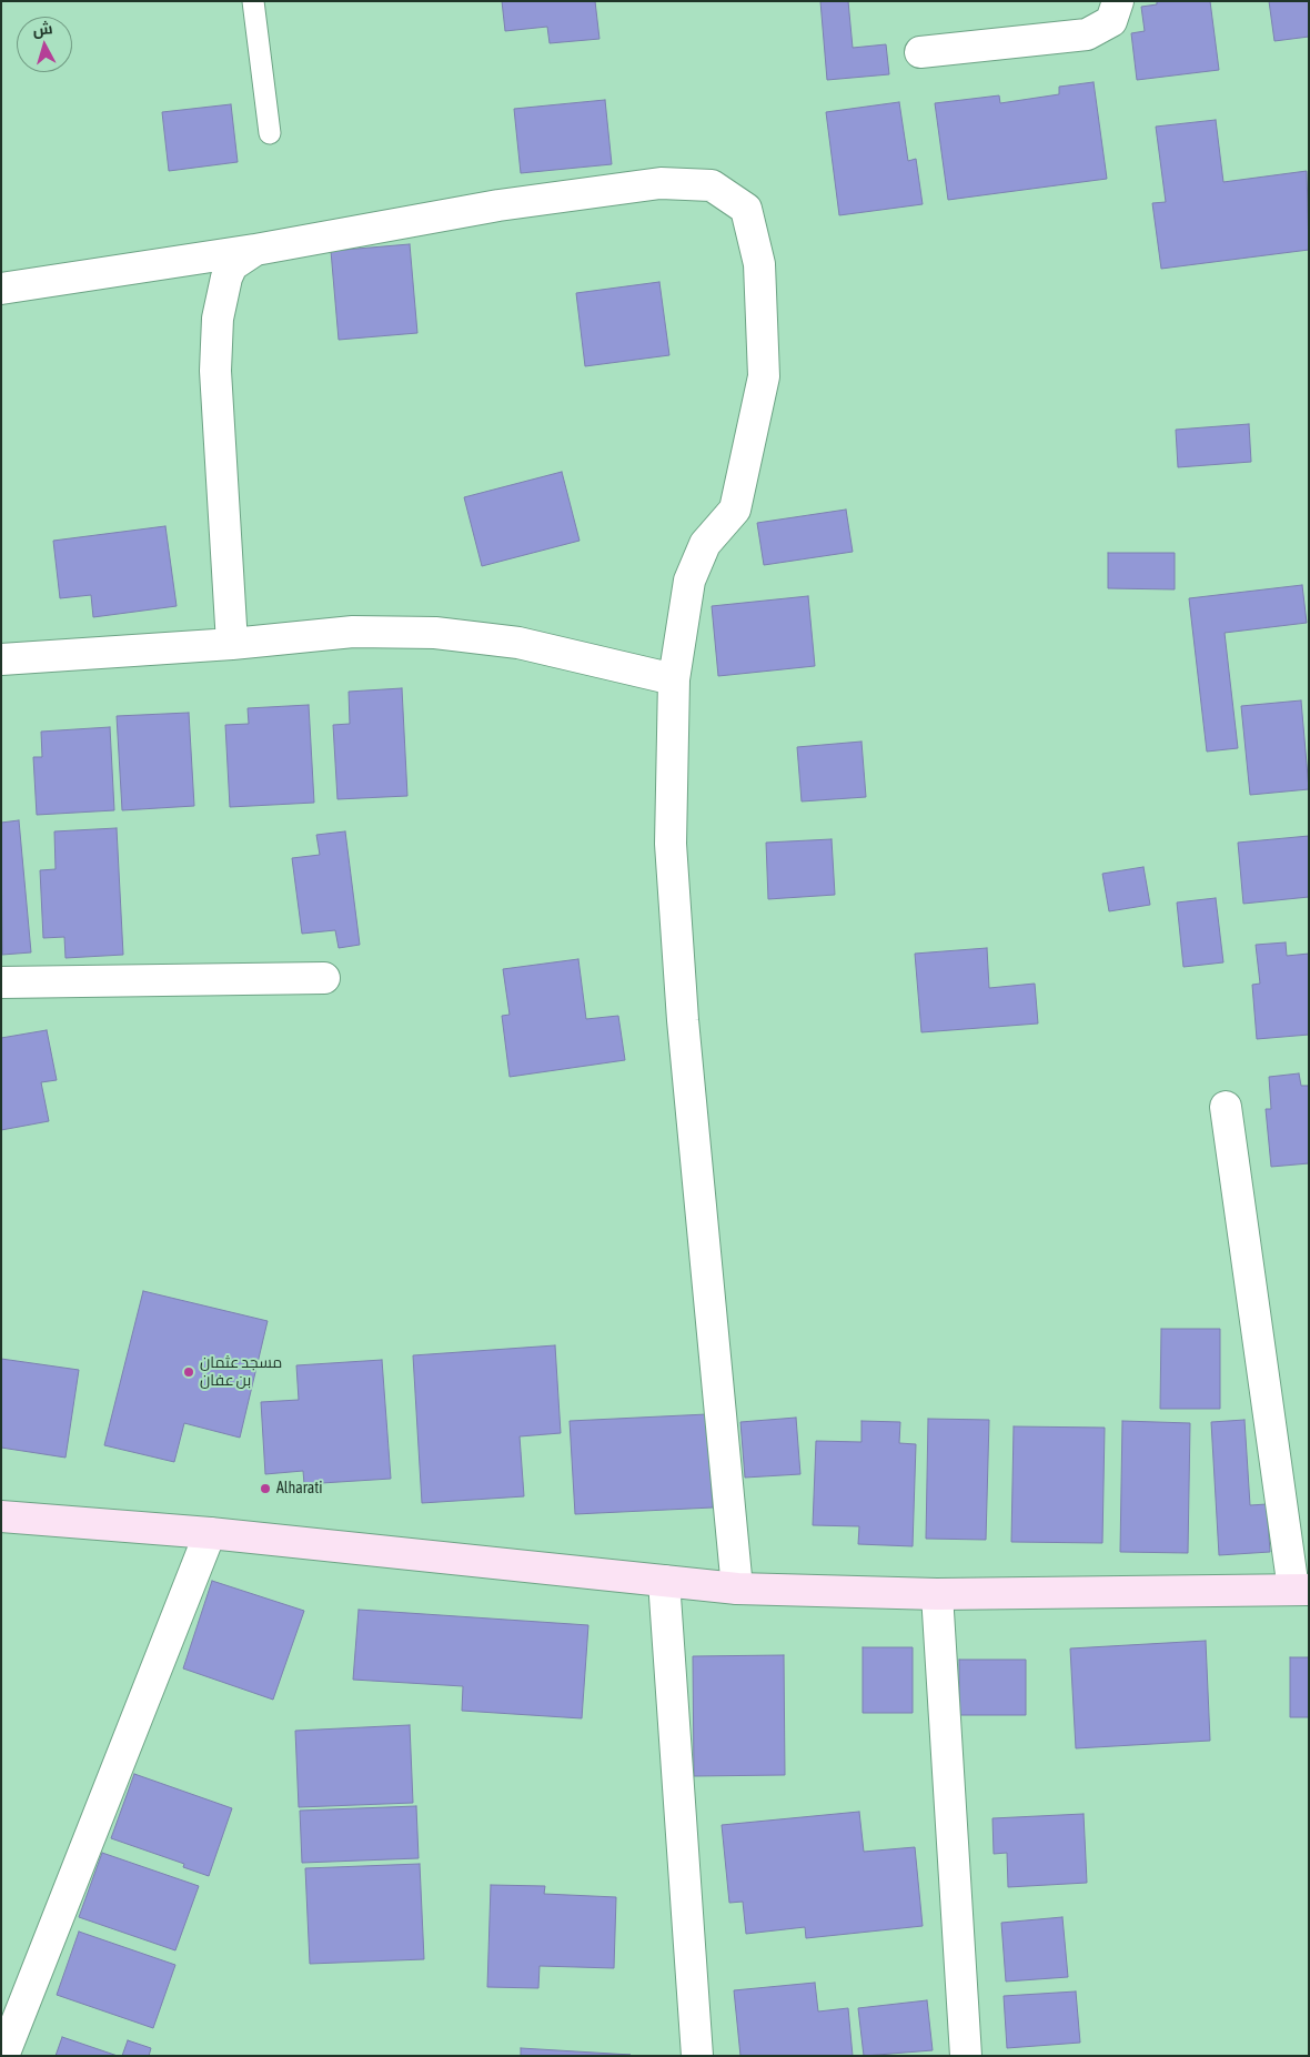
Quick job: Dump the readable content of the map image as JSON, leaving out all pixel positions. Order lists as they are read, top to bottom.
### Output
{
  "places": ["مسجد عثمان بن عفان", "Alharati"],
  "north": "top"
}
